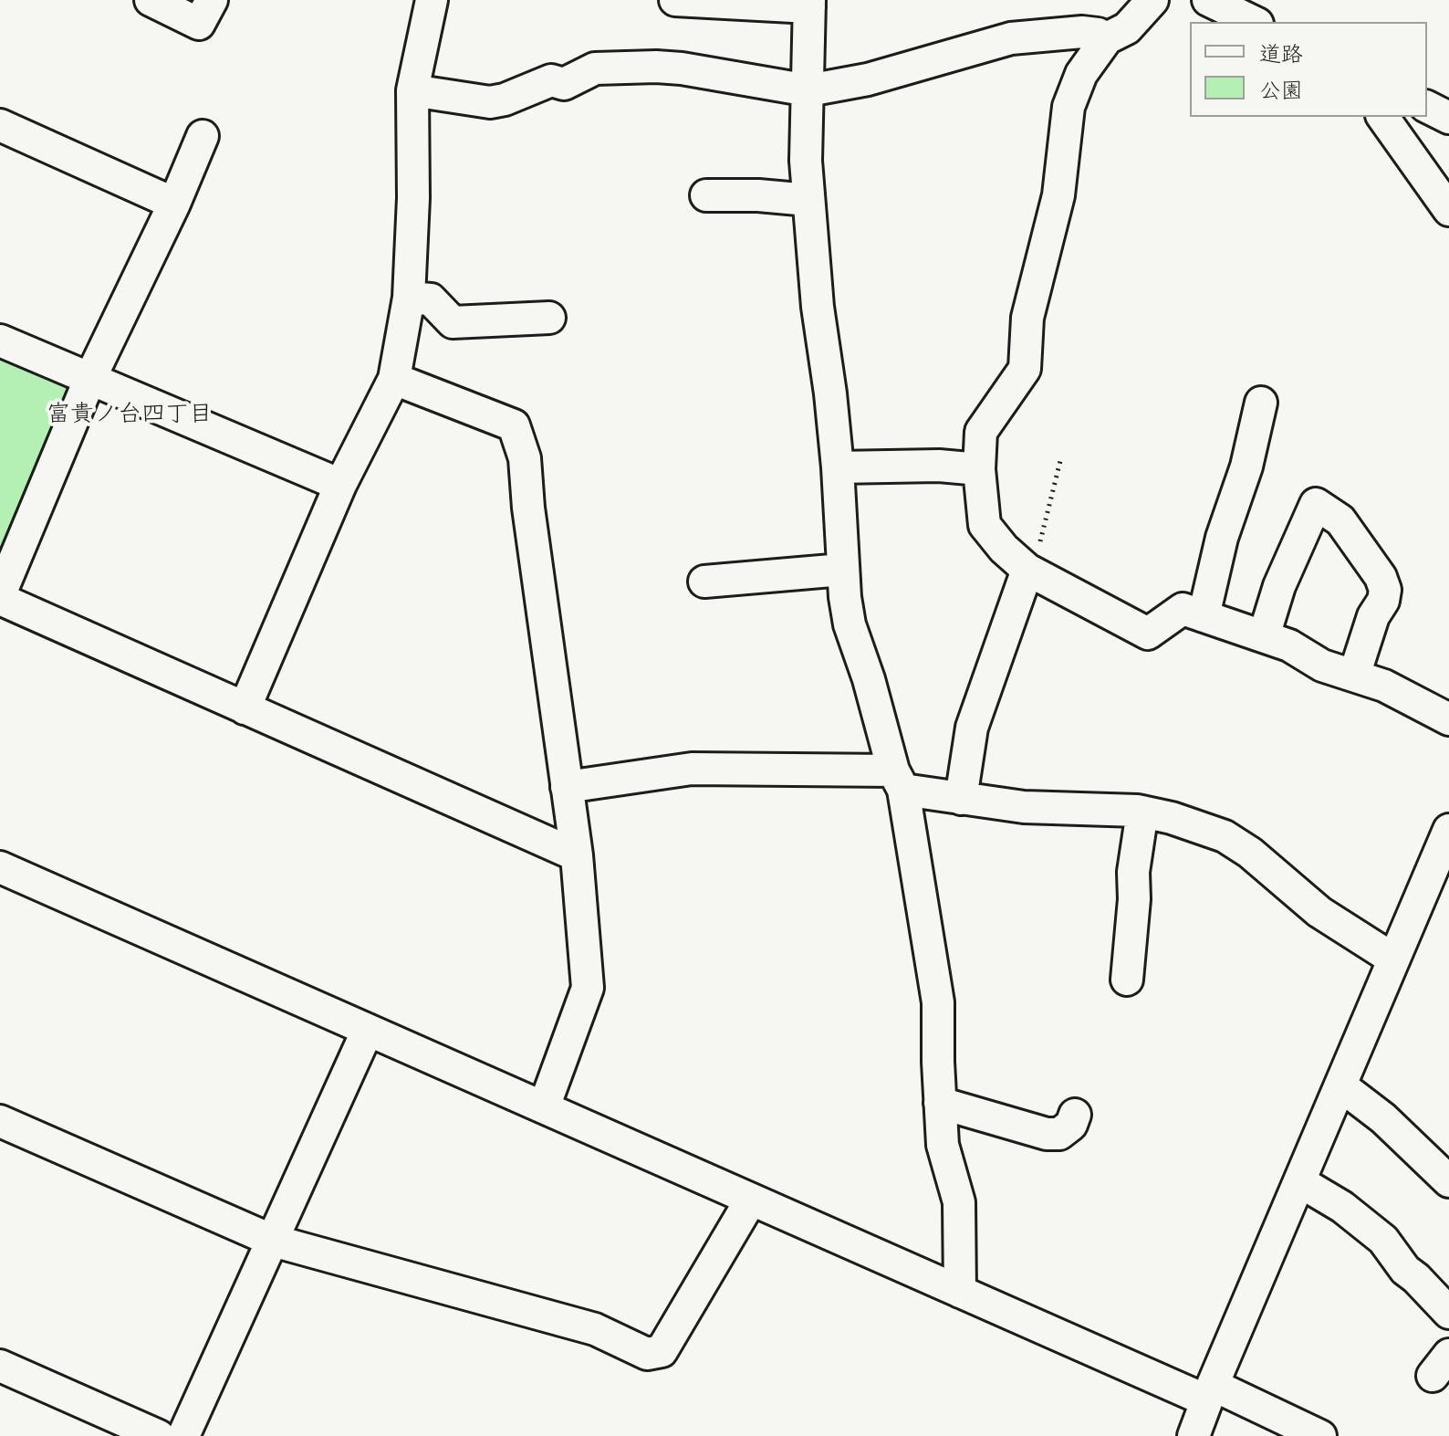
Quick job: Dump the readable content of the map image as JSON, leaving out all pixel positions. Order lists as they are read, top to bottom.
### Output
{
  "districts": ["富貴ノ台四丁目"],
  "legend": ["道路", "公園"]
}
